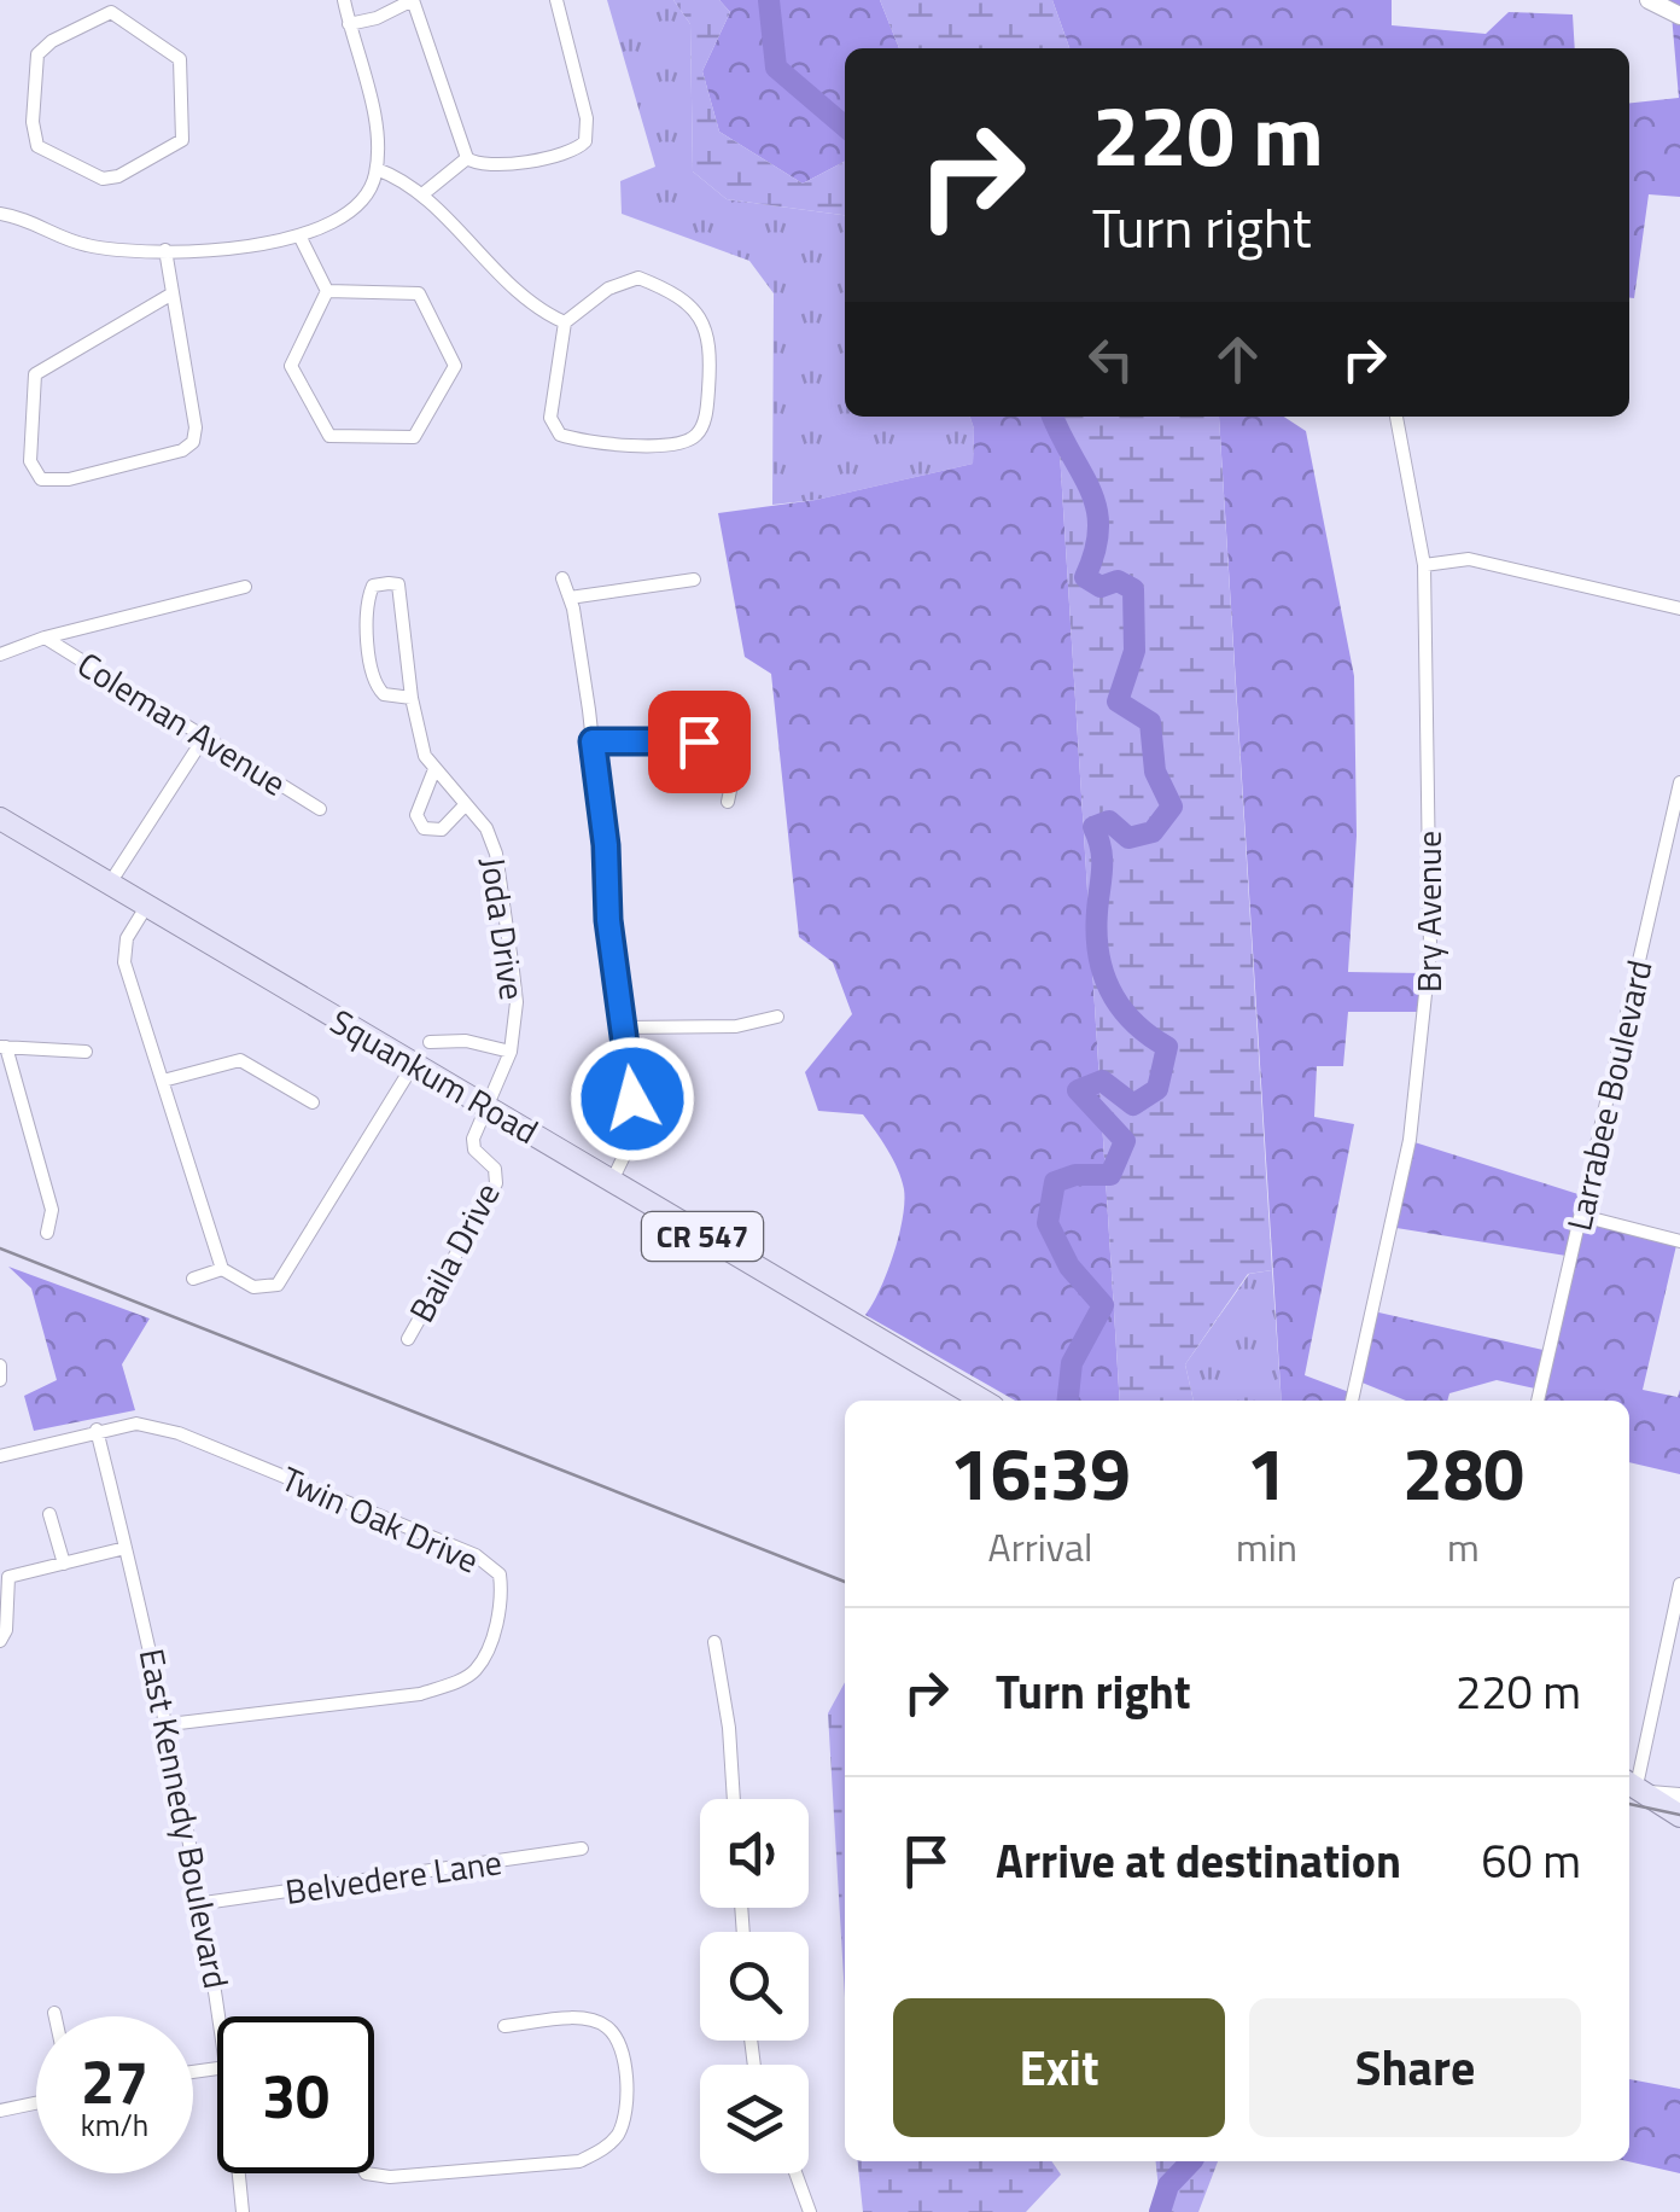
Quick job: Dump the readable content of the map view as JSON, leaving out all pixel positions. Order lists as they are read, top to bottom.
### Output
{
  "streets": {
    "main road": ["Squankum Road", "CR 547"],
    "street": [
      "Coleman Avenue",
      "Bry Avenue",
      "Joda Drive",
      "Larrabee Boulevard",
      "Baila Drive",
      "Twin Oak Drive",
      "East Kennedy Boulevard",
      "Belvedere Lane"
    ]
  },
  "crossings": [
    ["Joda Drive", "Squankum Road"],
    ["Joda Drive", "Baila Drive"],
    ["Squankum Road", "Baila Drive"],
    ["Twin Oak Drive", "East Kennedy Boulevard"],
    ["East Kennedy Boulevard", "Belvedere Lane"]
  ],
  "page": {
    "turn": ["220 m", "Turn right"],
    "eta": [
      "16:39",
      "Arrival",
      "1",
      "min",
      "280",
      "m"
    ],
    "list": [
      {
        "name": "Turn right",
        "value": "220 m"
      },
      {
        "name": "Arrive at destination",
        "value": "60 m"
      }
    ],
    "buttons": ["Exit", "Share"],
    "speed": "27 km/h",
    "limit": "30"
  }
}
